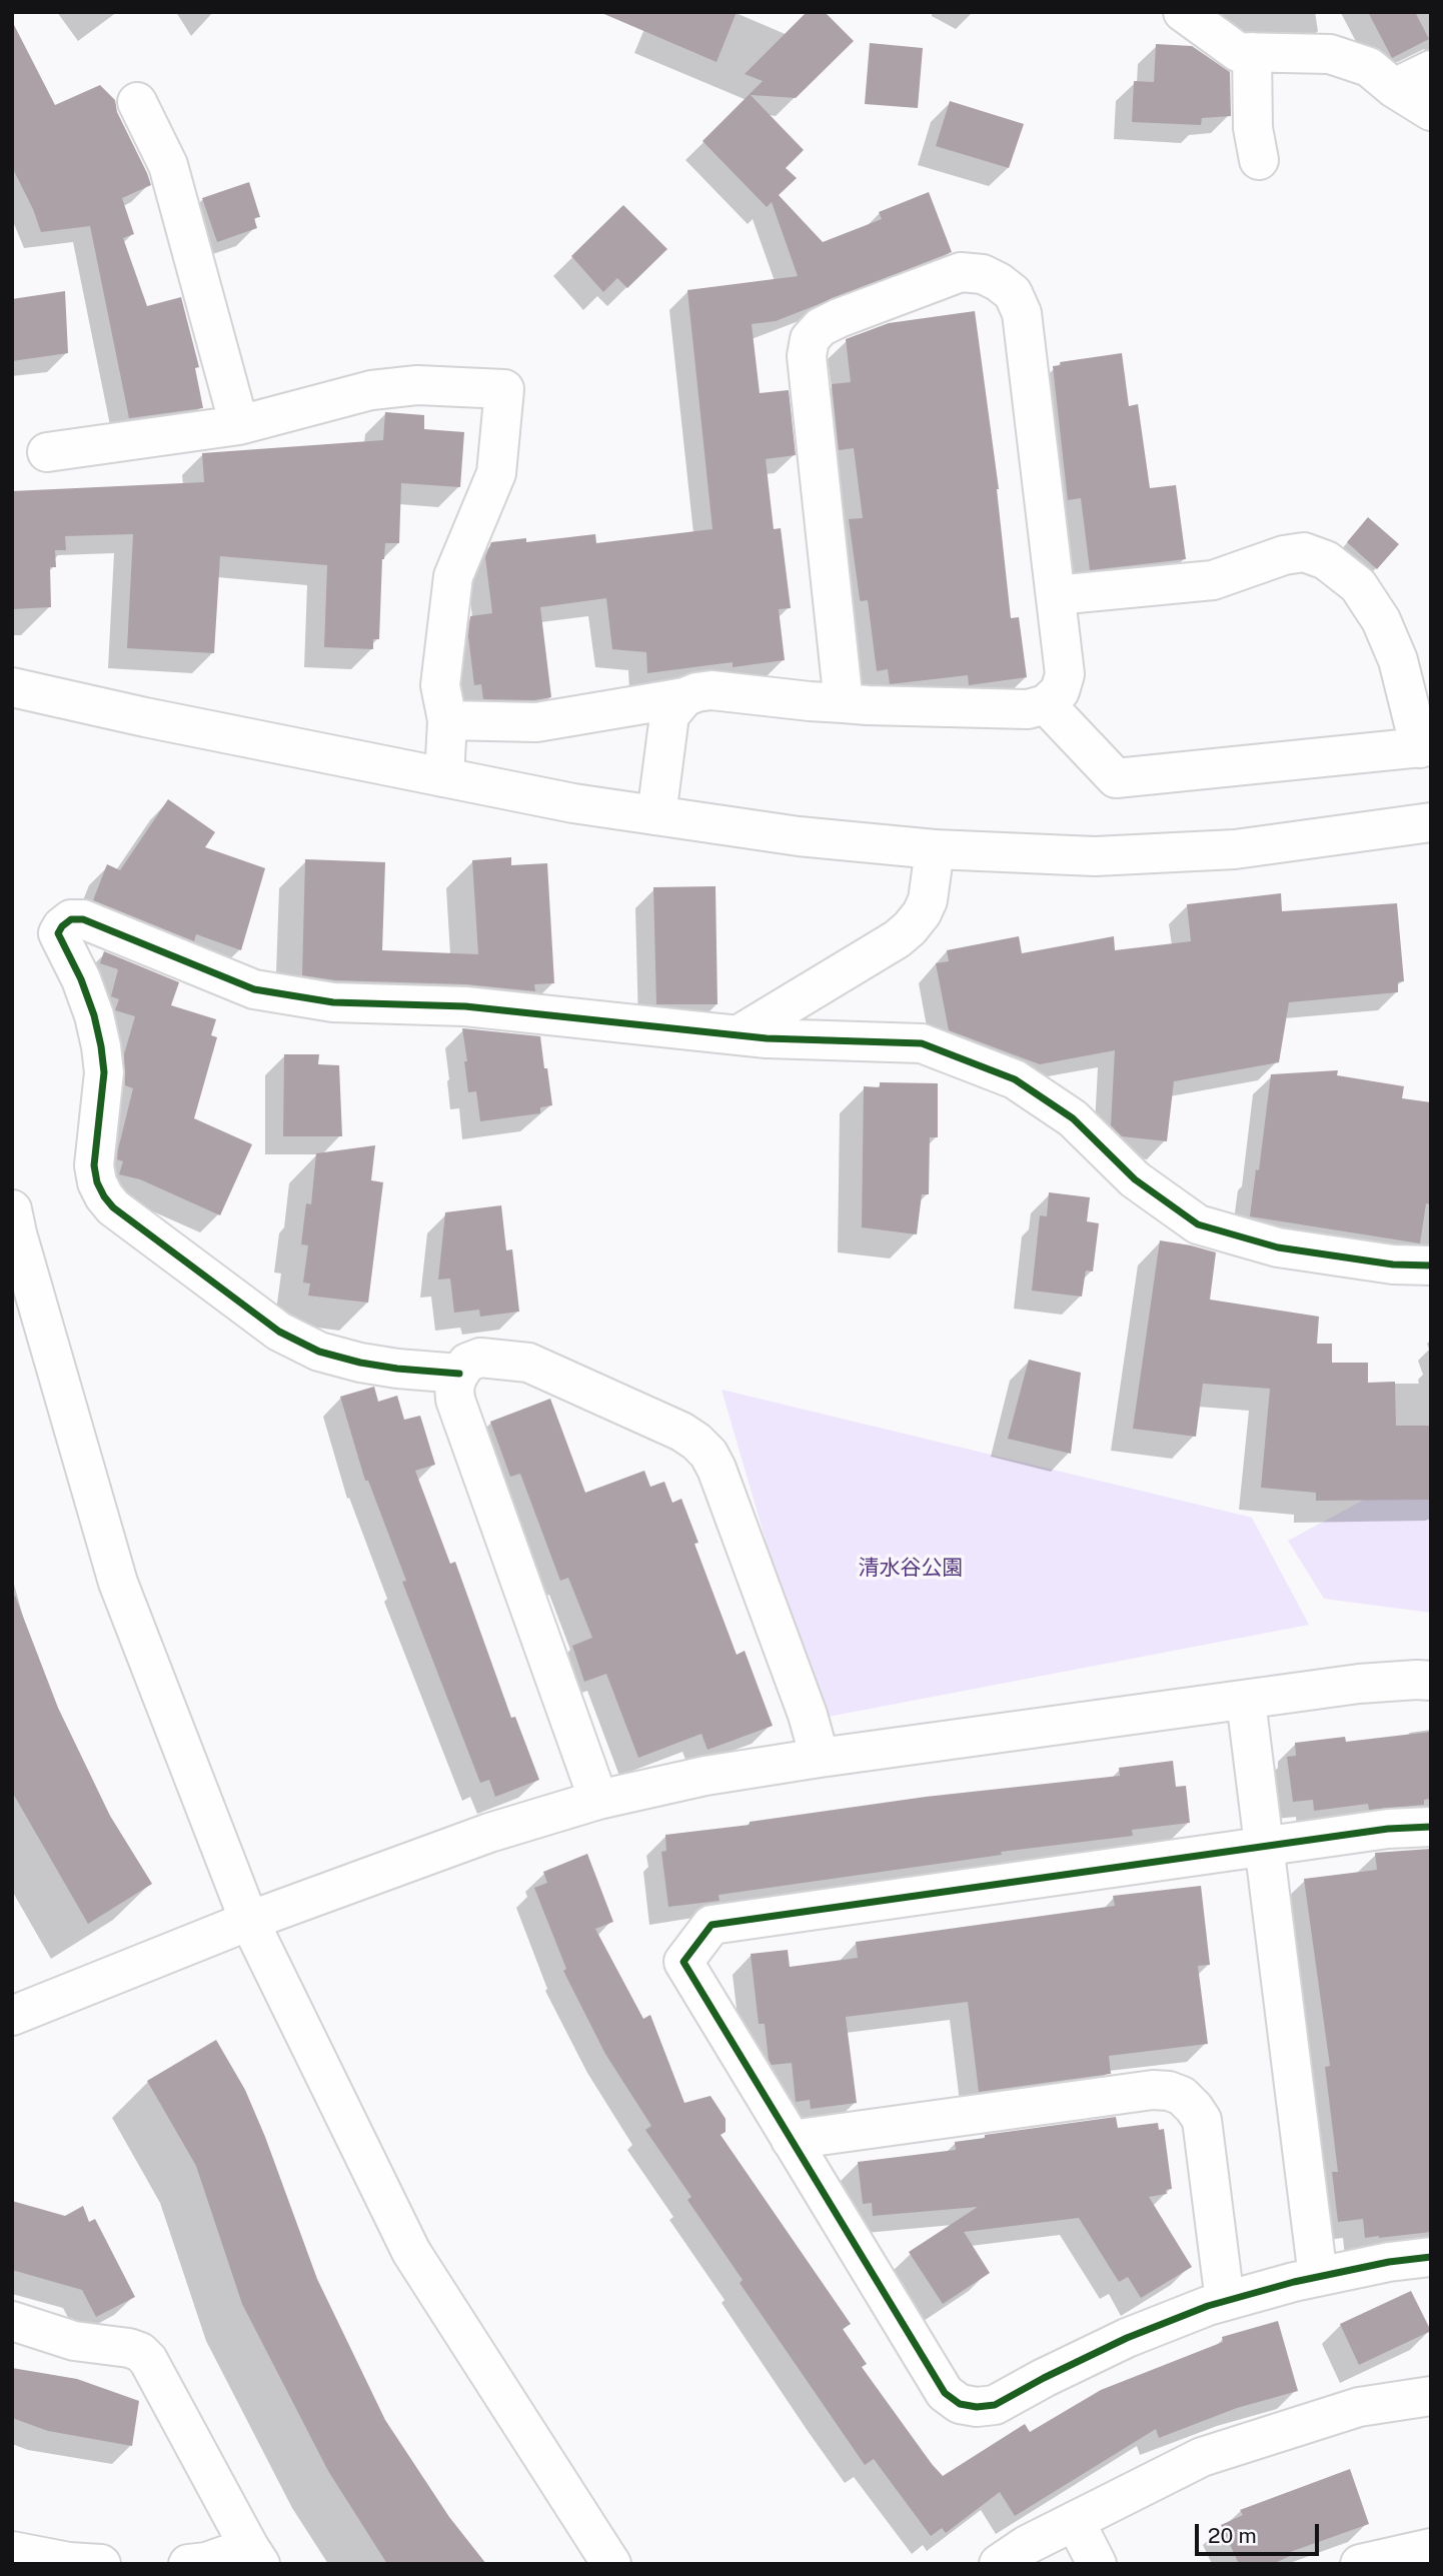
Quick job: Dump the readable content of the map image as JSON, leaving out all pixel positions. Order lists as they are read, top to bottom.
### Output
{
  "parks": ["清水谷公園"],
  "scale_bar": "20 m"
}
